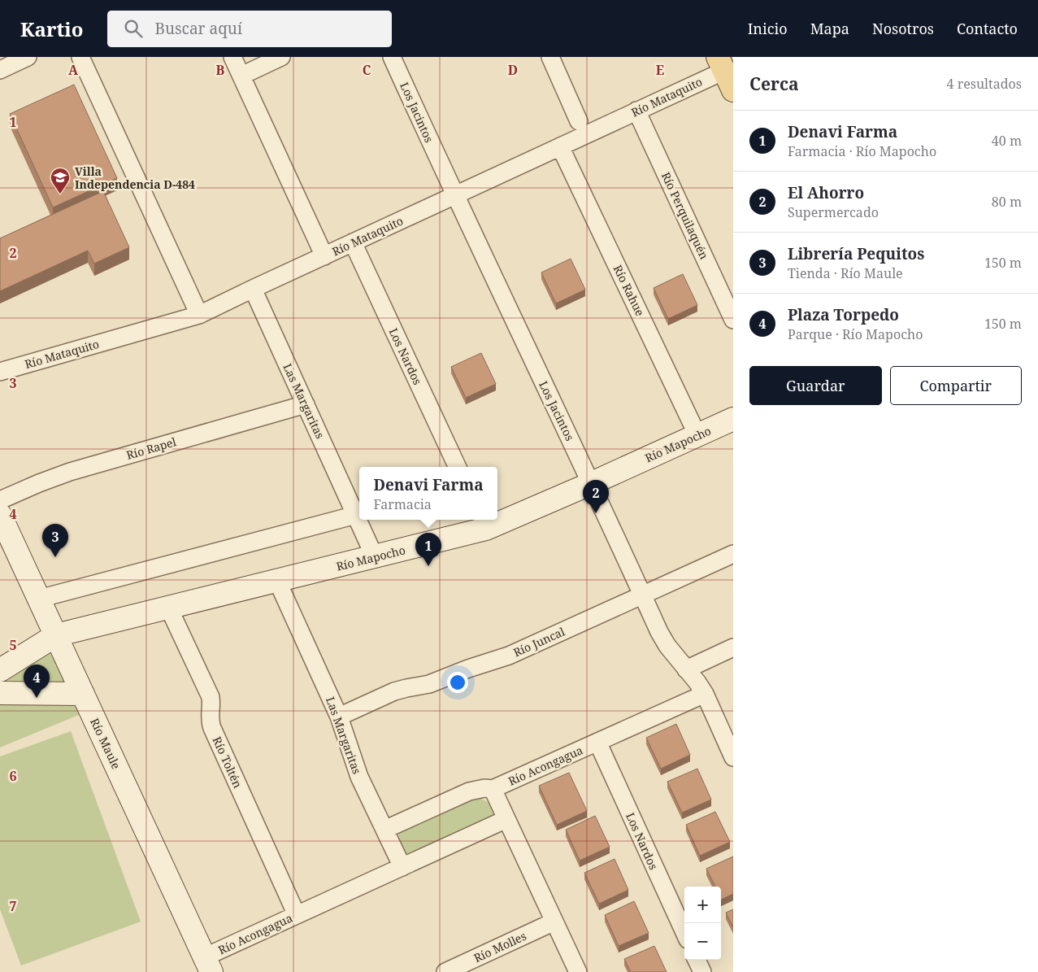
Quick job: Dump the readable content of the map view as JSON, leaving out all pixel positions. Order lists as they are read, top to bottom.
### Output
{
  "streets": {
    "street": [
      "Río Mataquito",
      "Los Jacintos",
      "Río Perquilaquén",
      "Río Rahue",
      "Los Nardos",
      "Las Margaritas",
      "Río Mapocho",
      "Río Rapel",
      "Río Juncal",
      "Río Maule",
      "Río Toltén",
      "Río Acongagua",
      "Río Molles"
    ]
  },
  "crossings": [
    ["Río Mataquito", "Los Jacintos"],
    ["Río Mataquito", "Río Perquilaquén"],
    ["Río Mataquito", "Río Rahue"],
    ["Río Mataquito", "Los Nardos"],
    ["Río Mataquito", "Las Margaritas"],
    ["Los Jacintos", "Río Mapocho"],
    ["Los Jacintos", "Río Juncal"],
    ["Los Jacintos", "Río Acongagua"],
    ["Río Rahue", "Río Mapocho"],
    ["Los Nardos", "Río Acongagua"],
    ["Las Margaritas", "Río Mapocho"],
    ["Las Margaritas", "Río Rapel"],
    ["Las Margaritas", "Río Juncal"],
    ["Las Margaritas", "Río Acongagua"],
    ["Río Mapocho", "Río Maule"],
    ["Río Mapocho", "Río Toltén"],
    ["Río Maule", "Río Acongagua"],
    ["Río Toltén", "Río Acongagua"]
  ],
  "places": {
    "school or university": ["Villa Independencia D-484"]
  },
  "page": {
    "header": "Kartio",
    "search": "Buscar aquí",
    "nav": [
      "Inicio",
      "Mapa",
      "Nosotros",
      "Contacto"
    ],
    "heading": ["Cerca", "4 resultados"],
    "list": [
      {
        "mark": "1",
        "name": "Denavi Farma",
        "note": "Farmacia · Río Mapocho",
        "value": "40 m"
      },
      {
        "mark": "2",
        "name": "El Ahorro",
        "note": "Supermercado",
        "value": "80 m"
      },
      {
        "mark": "3",
        "name": "Librería Pequitos",
        "note": "Tienda · Río Maule",
        "value": "150 m"
      },
      {
        "mark": "4",
        "name": "Plaza Torpedo",
        "note": "Parque · Río Mapocho",
        "value": "150 m"
      }
    ],
    "buttons": ["Guardar", "Compartir"],
    "popup": ["Denavi Farma", "Farmacia"],
    "pins": [
      "2",
      "3",
      "1",
      "4"
    ],
    "map_buttons": ["+", "−"]
  },
  "grid": {
    "columns": [
      "A",
      "B",
      "C",
      "D",
      "E"
    ],
    "rows": [
      "1",
      "2",
      "3",
      "4",
      "5",
      "6",
      "7"
    ]
  }
}
